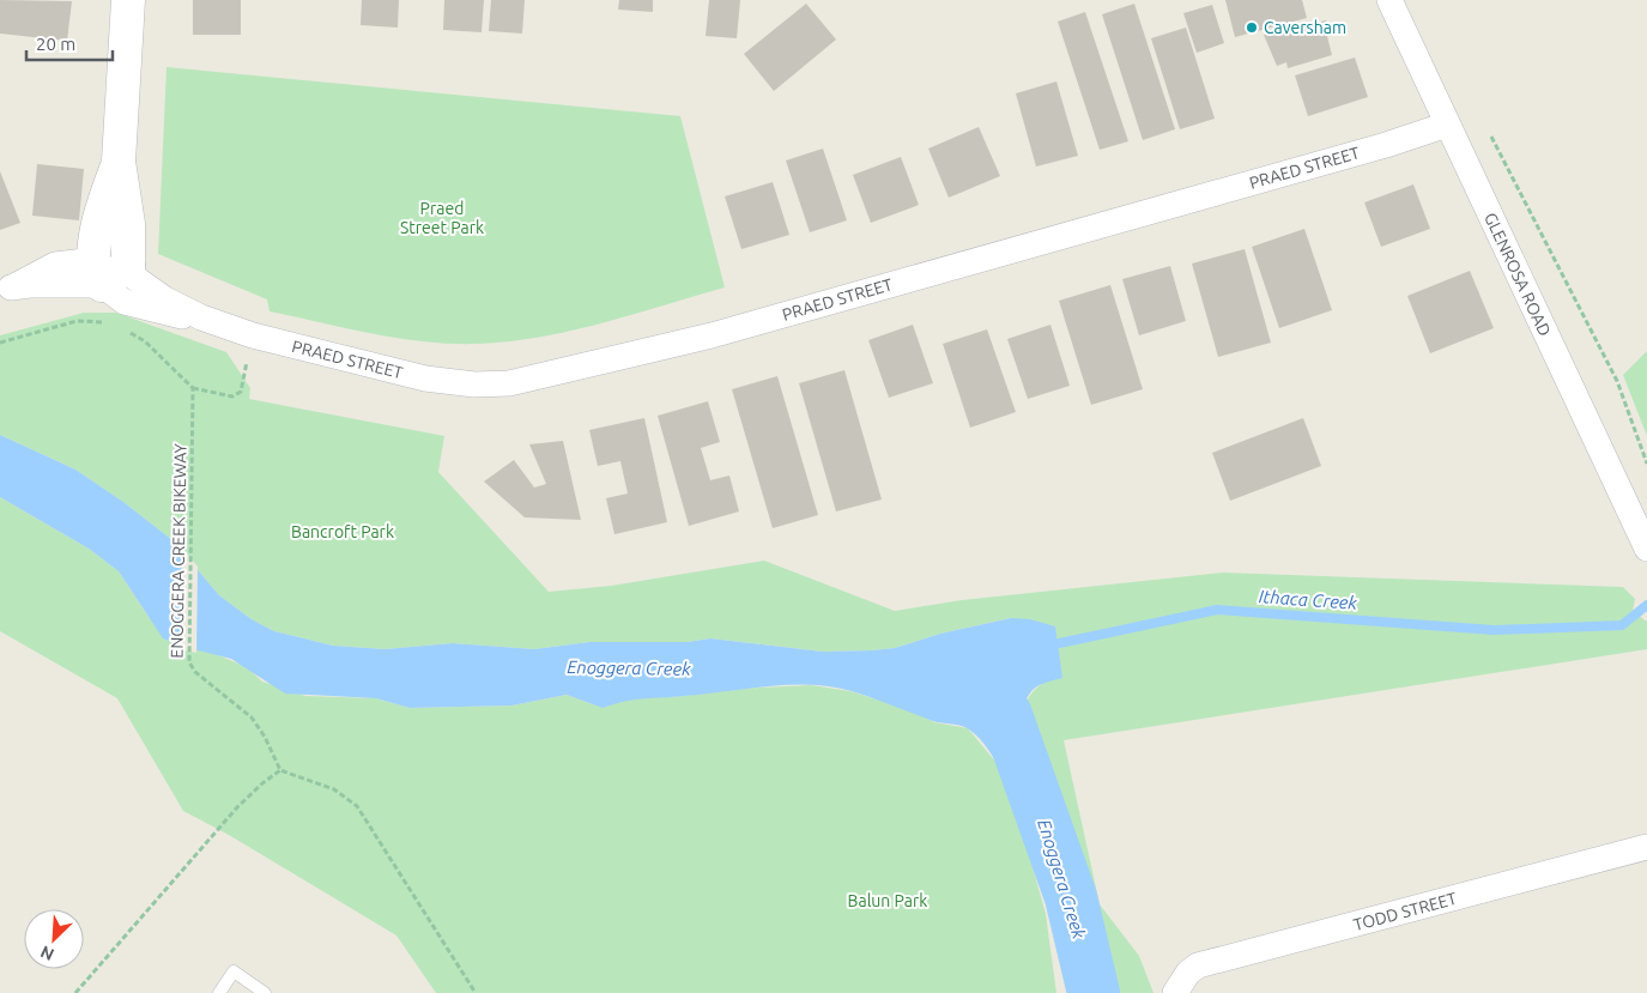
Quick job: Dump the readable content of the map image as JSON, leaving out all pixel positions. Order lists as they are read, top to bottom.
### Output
{
  "streets": {
    "street": ["PRAED STREET", "GLENROSA ROAD", "TODD STREET"],
    "path": ["ENOGGERA CREEK BIKEWAY"]
  },
  "crossings": [
    ["PRAED STREET", "GLENROSA ROAD"]
  ],
  "water": ["Ithaca Creek", "Enoggera Creek"],
  "parks": ["Praed Street Park", "Bancroft Park", "Balun Park"],
  "places": ["Caversham"],
  "scale_bar": "20 m",
  "north": "bottom left"
}
